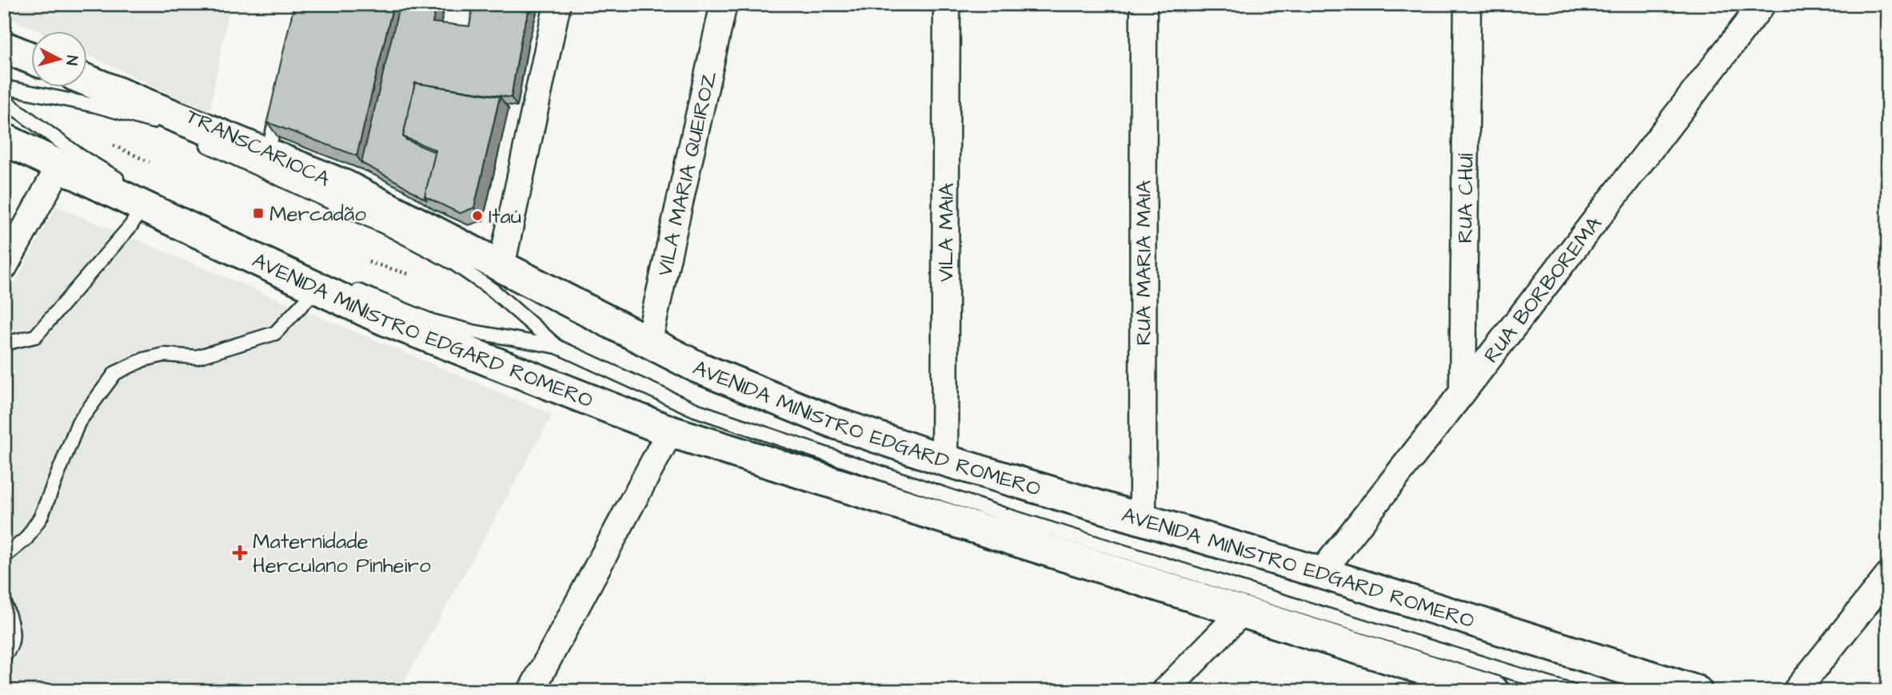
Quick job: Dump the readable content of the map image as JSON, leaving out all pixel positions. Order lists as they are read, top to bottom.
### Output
{
  "streets": {
    "main road": ["AVENIDA MINISTRO EDGARD ROMERO"],
    "street": [
      "VILA MARIA QUEIROZ",
      "RUA CHUÍ",
      "VILA MAIA",
      "RUA MARIA MAIA",
      "RUA BORBOREMA"
    ],
    "lane": ["TRANSCARIOCA"]
  },
  "crossings": [
    ["TRANSCARIOCA", "AVENIDA MINISTRO EDGARD ROMERO"],
    ["VILA MARIA QUEIROZ", "AVENIDA MINISTRO EDGARD ROMERO"],
    ["RUA CHUÍ", "RUA BORBOREMA"],
    ["VILA MAIA", "AVENIDA MINISTRO EDGARD ROMERO"],
    ["RUA MARIA MAIA", "AVENIDA MINISTRO EDGARD ROMERO"],
    ["RUA BORBOREMA", "AVENIDA MINISTRO EDGARD ROMERO"]
  ],
  "places": {
    "transit": ["Mercadão"],
    "other": ["Itaú"],
    "health": ["Maternidade Herculano Pinheiro"]
  },
  "north": "right"
}
